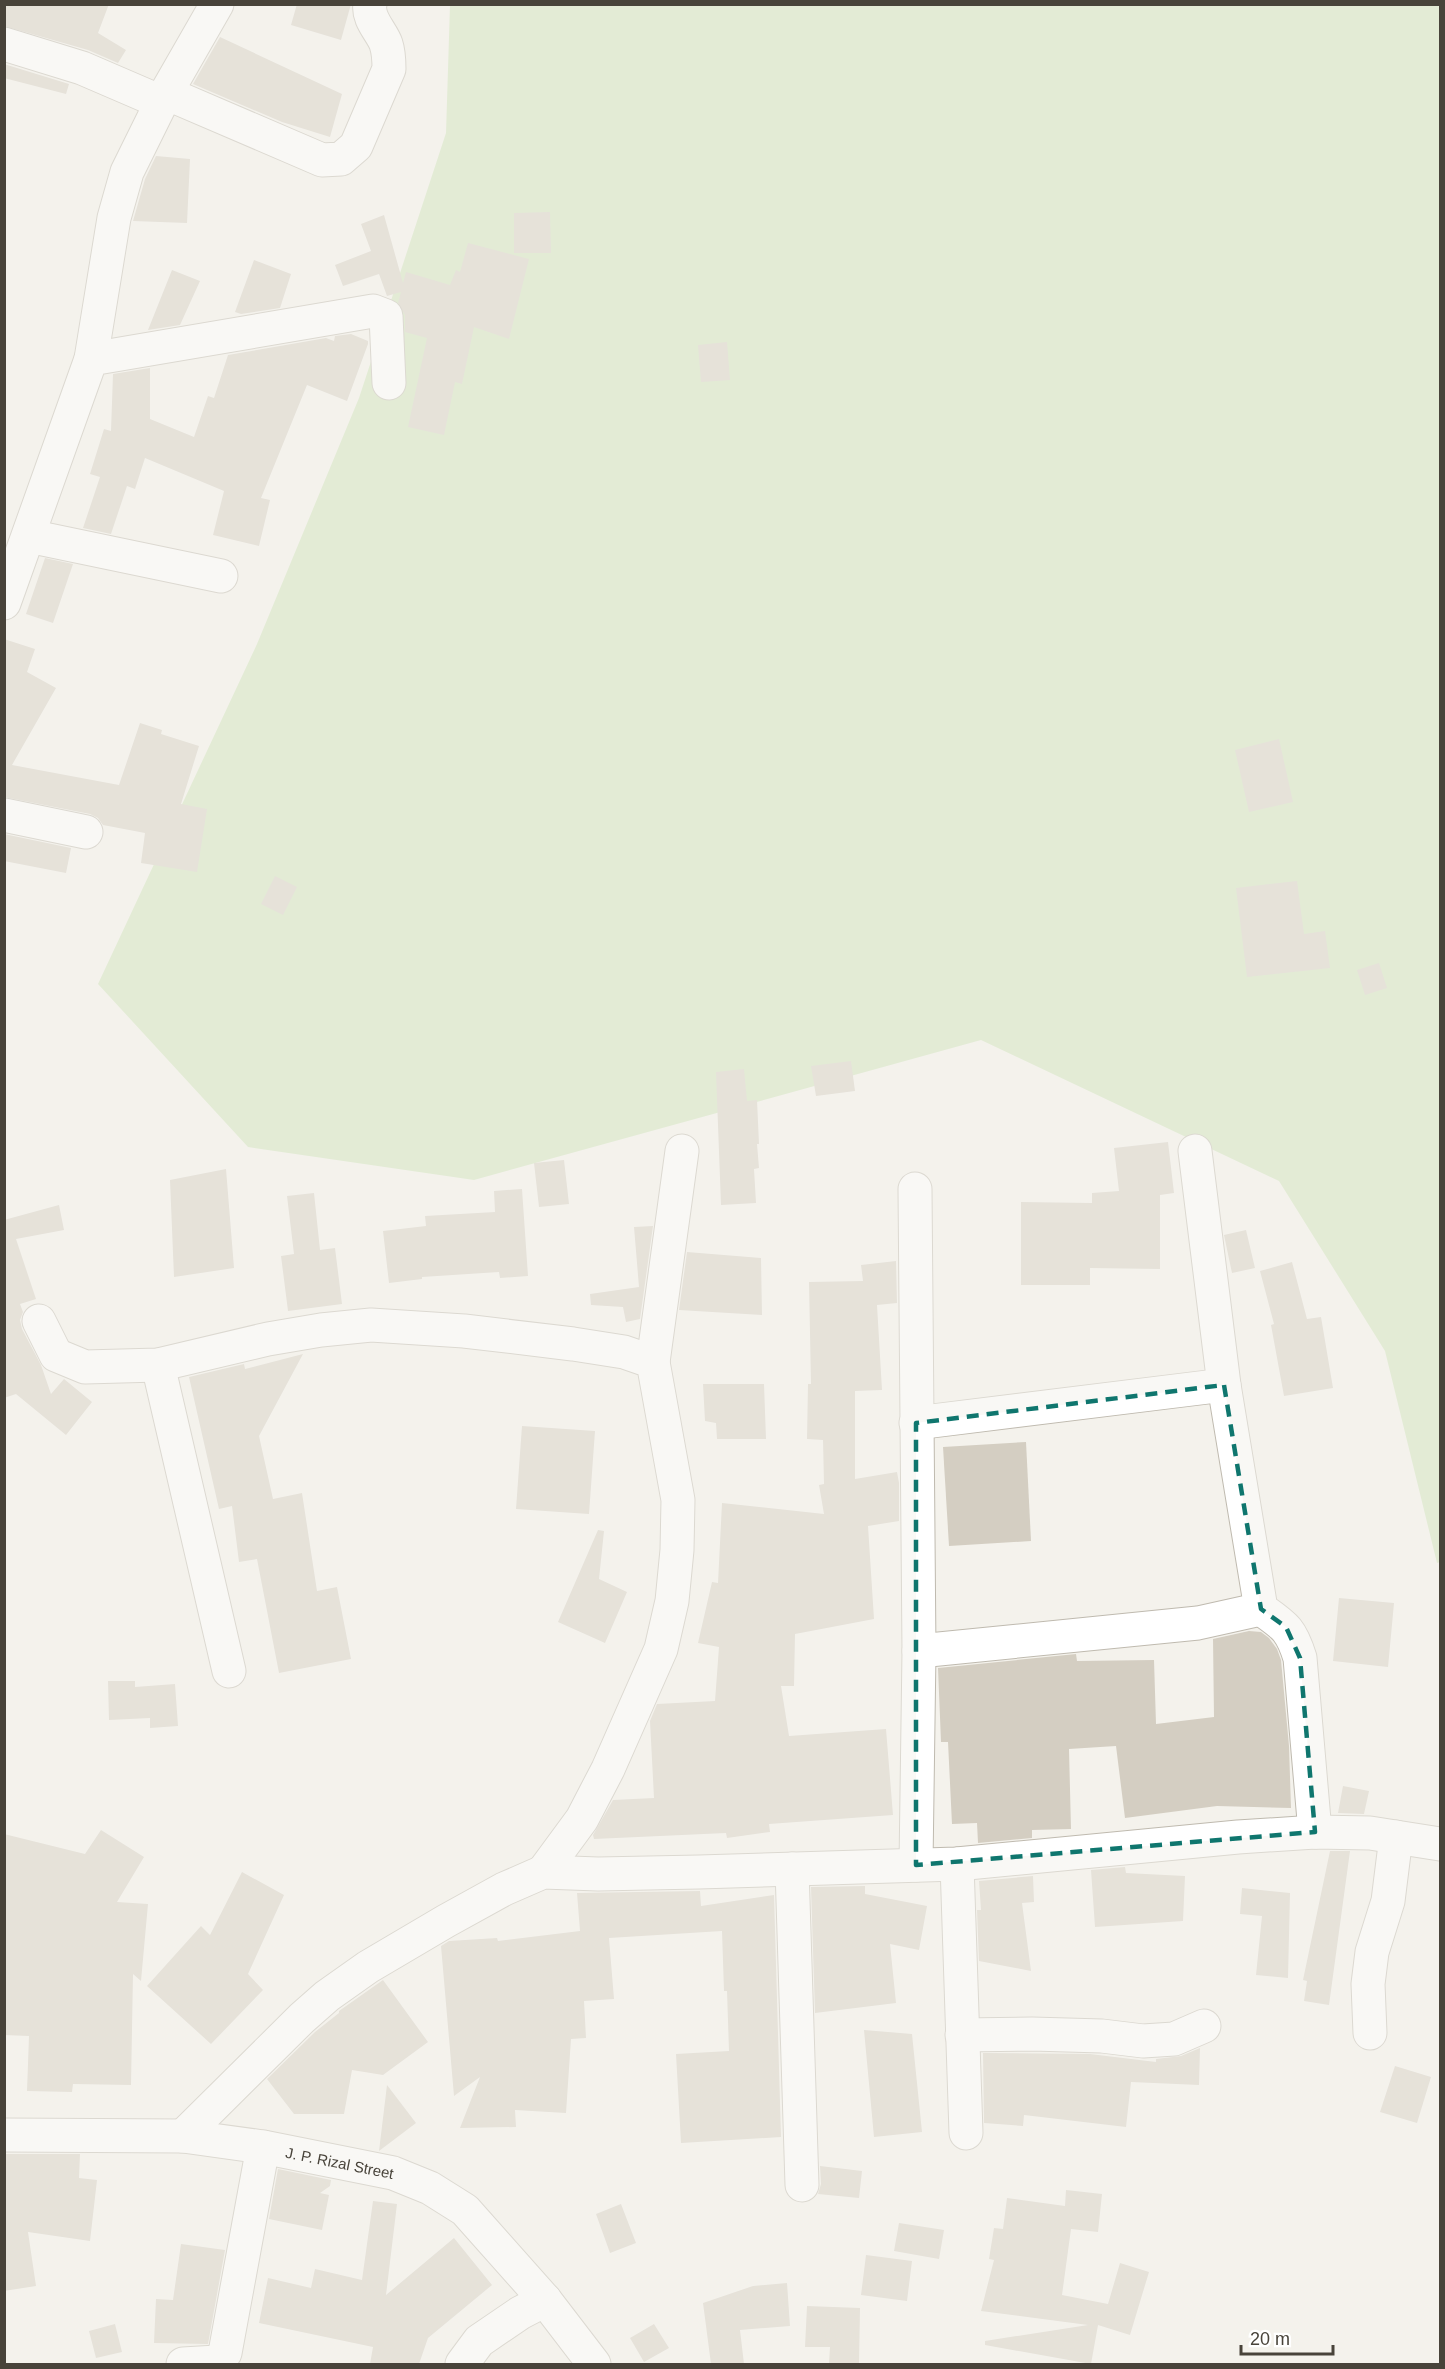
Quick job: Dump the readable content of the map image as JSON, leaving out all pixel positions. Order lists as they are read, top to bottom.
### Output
{
  "streets": {
    "street": ["J. P. Rizal Street"]
  },
  "scale_bar": "20 m"
}
